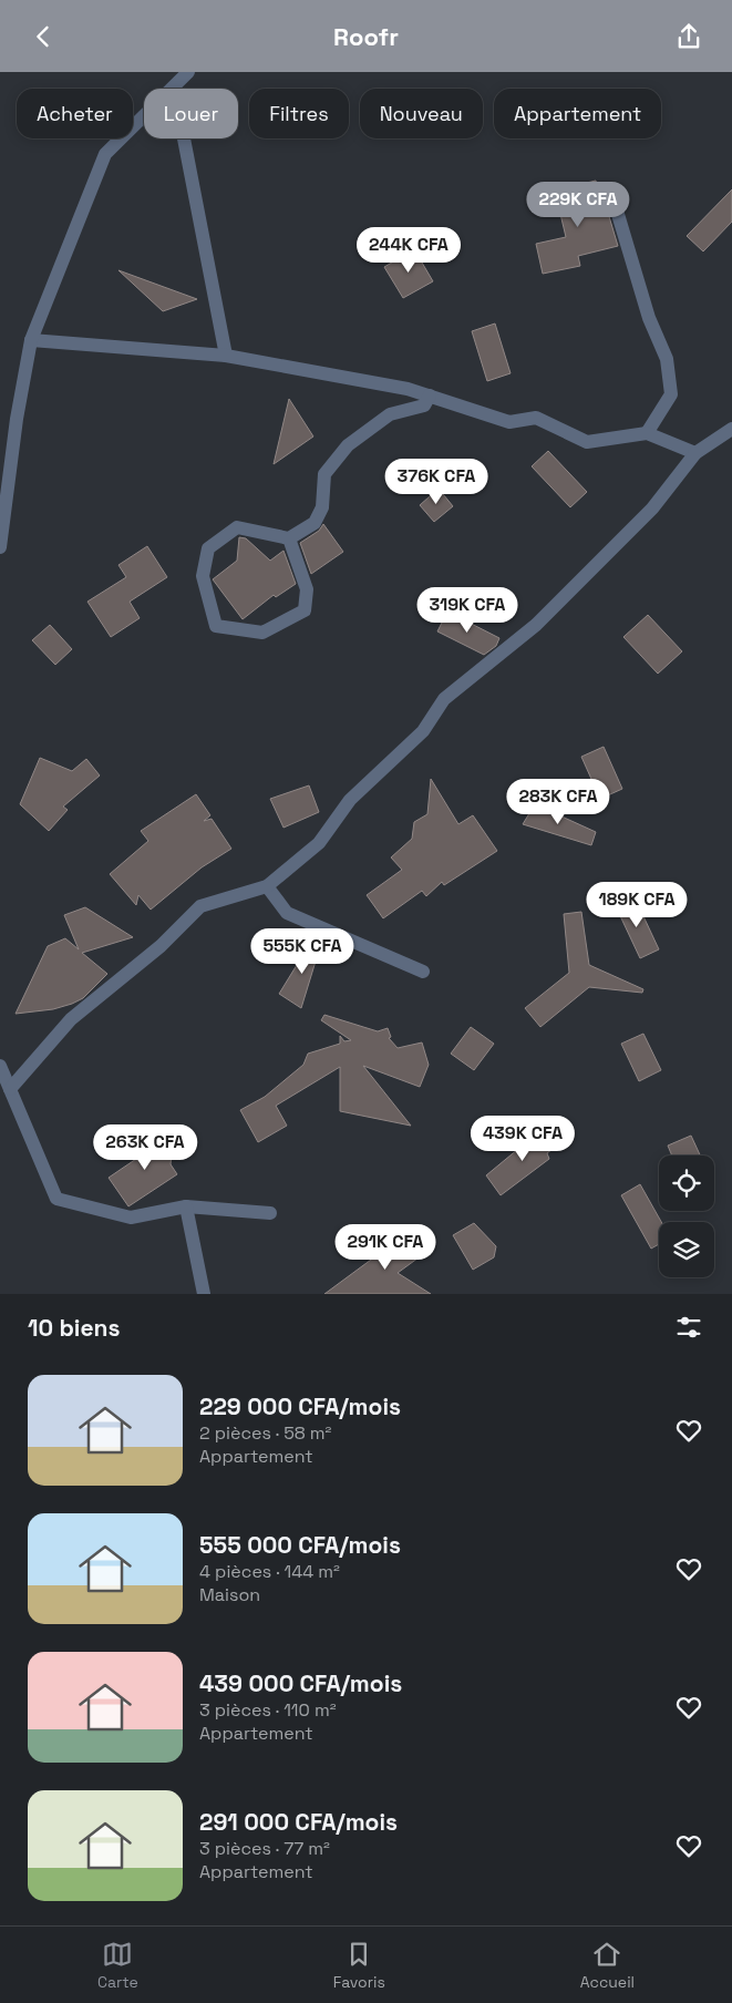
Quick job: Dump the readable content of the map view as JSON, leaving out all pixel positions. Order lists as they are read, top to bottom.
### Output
{
  "page": {
    "header": "Roofr",
    "chip": [
      "Acheter",
      "Louer",
      "Filtres",
      "Nouveau",
      "Appartement"
    ],
    "price": [
      "229K CFA",
      "244K CFA",
      "376K CFA",
      "319K CFA",
      "283K CFA",
      "189K CFA",
      "555K CFA",
      "439K CFA",
      "263K CFA",
      "291K CFA"
    ],
    "heading": "10 biens",
    "list": [
      {
        "name": "229 000 CFA/mois",
        "note": "2 pièces · 58 m² · Appartement"
      },
      {
        "name": "555 000 CFA/mois",
        "note": "4 pièces · 144 m² · Maison"
      },
      {
        "name": "439 000 CFA/mois",
        "note": "3 pièces · 110 m² · Appartement"
      },
      {
        "name": "291 000 CFA/mois",
        "note": "3 pièces · 77 m² · Appartement"
      }
    ],
    "tabs": ["Carte", "Favoris", "Accueil"]
  }
}
